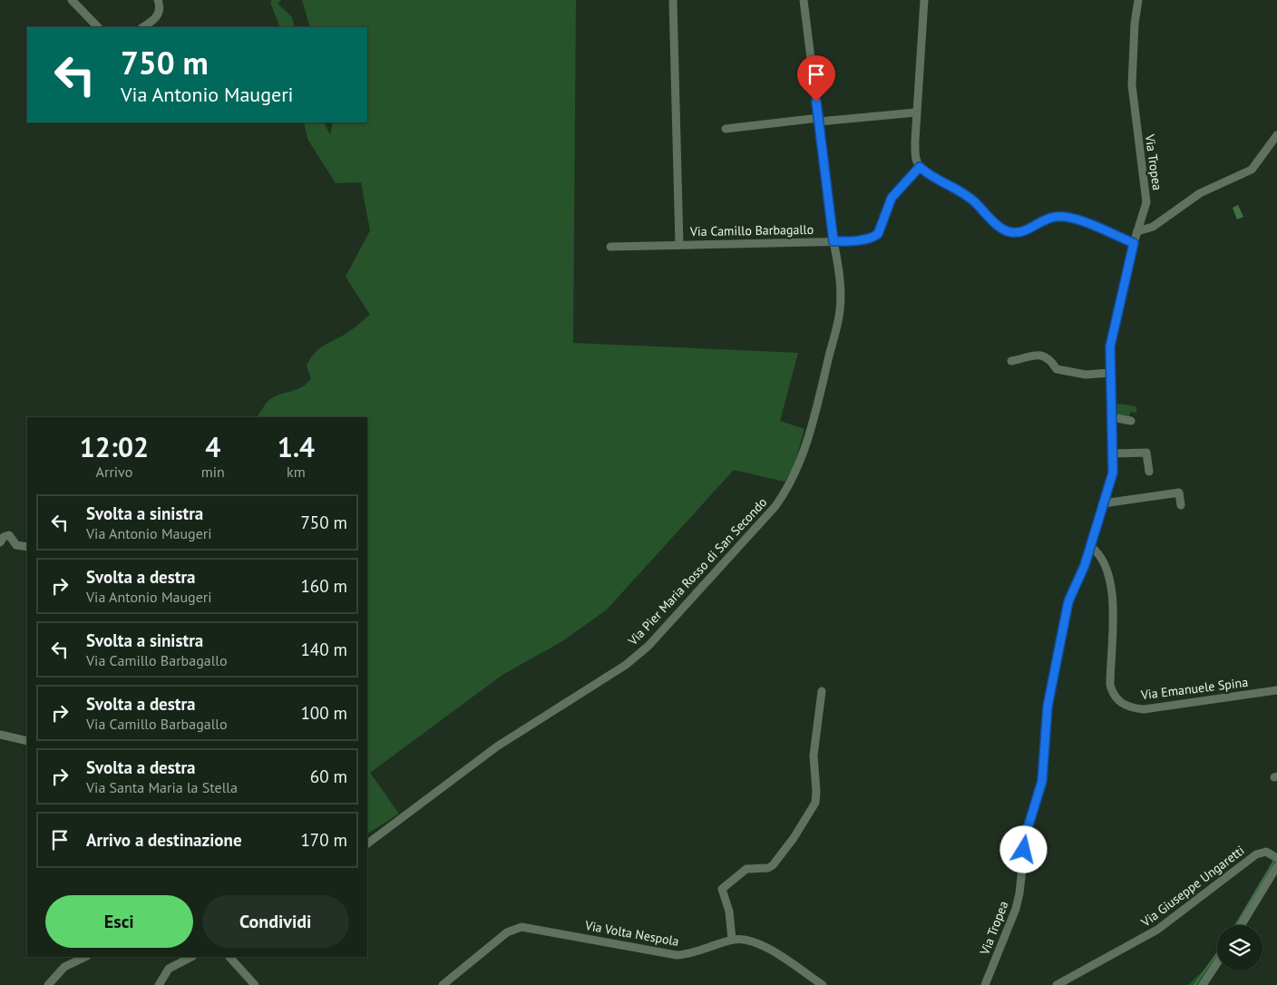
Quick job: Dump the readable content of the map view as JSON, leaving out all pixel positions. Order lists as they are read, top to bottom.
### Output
{
  "streets": {
    "street": [
      "Via Tropea",
      "Via Camillo Barbagallo",
      "Via Pier Maria Rosso di San Secondo",
      "Via Emanuele Spina",
      "Via Giuseppe Ungaretti",
      "Via Volta Nespola"
    ]
  },
  "crossings": [
    ["Via Tropea", "Via Emanuele Spina"],
    ["Via Camillo Barbagallo", "Via Pier Maria Rosso di San Secondo"]
  ],
  "page": {
    "turn": ["750 m", "Via Antonio Maugeri"],
    "eta": [
      "12:02",
      "Arrivo",
      "4",
      "min",
      "1.4",
      "km"
    ],
    "list": [
      {
        "name": "Svolta a sinistra",
        "note": "Via Antonio Maugeri",
        "value": "750 m"
      },
      {
        "name": "Svolta a destra",
        "note": "Via Antonio Maugeri",
        "value": "160 m"
      },
      {
        "name": "Svolta a sinistra",
        "note": "Via Camillo Barbagallo",
        "value": "140 m"
      },
      {
        "name": "Svolta a destra",
        "note": "Via Camillo Barbagallo",
        "value": "100 m"
      },
      {
        "name": "Svolta a destra",
        "note": "Via Santa Maria la Stella",
        "value": "60 m"
      },
      {
        "name": "Arrivo a destinazione",
        "value": "170 m"
      }
    ],
    "buttons": ["Esci", "Condividi"]
  }
}
